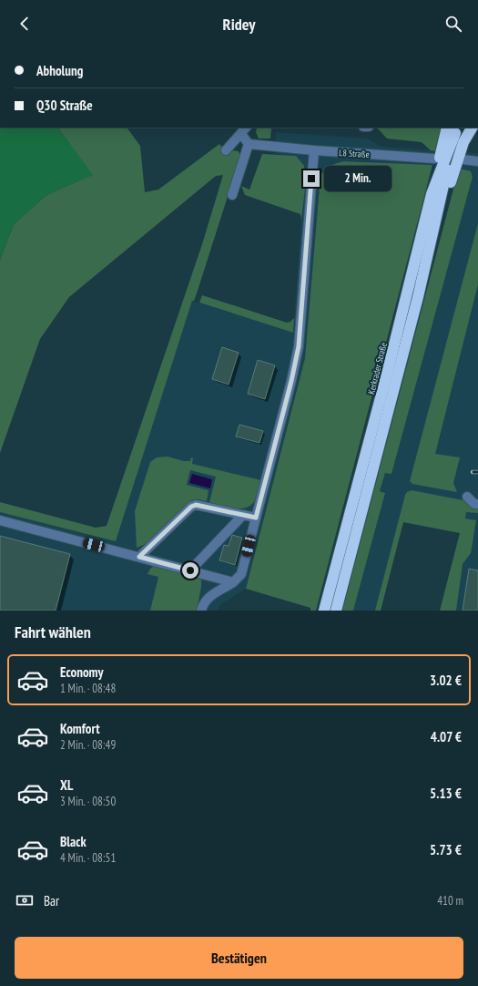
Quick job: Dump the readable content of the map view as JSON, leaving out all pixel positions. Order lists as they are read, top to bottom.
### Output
{
  "streets": {
    "highway": ["Kerkrader Straße"],
    "street": ["L8 Straße"]
  },
  "page": {
    "header": "Ridey",
    "banner": ["Abholung", "Q30 Straße"],
    "bubble": "2 Min.",
    "heading": "Fahrt wählen",
    "list": [
      {
        "name": "Economy",
        "note": "1 Min. · 08:48",
        "value": "3.02 €"
      },
      {
        "name": "Komfort",
        "note": "2 Min. · 08:49",
        "value": "4.07 €"
      },
      {
        "name": "XL",
        "note": "3 Min. · 08:50",
        "value": "5.13 €"
      },
      {
        "name": "Black",
        "note": "4 Min. · 08:51",
        "value": "5.73 €"
      }
    ],
    "pay": ["Bar", "410 m"],
    "buttons": "Bestätigen"
  }
}
